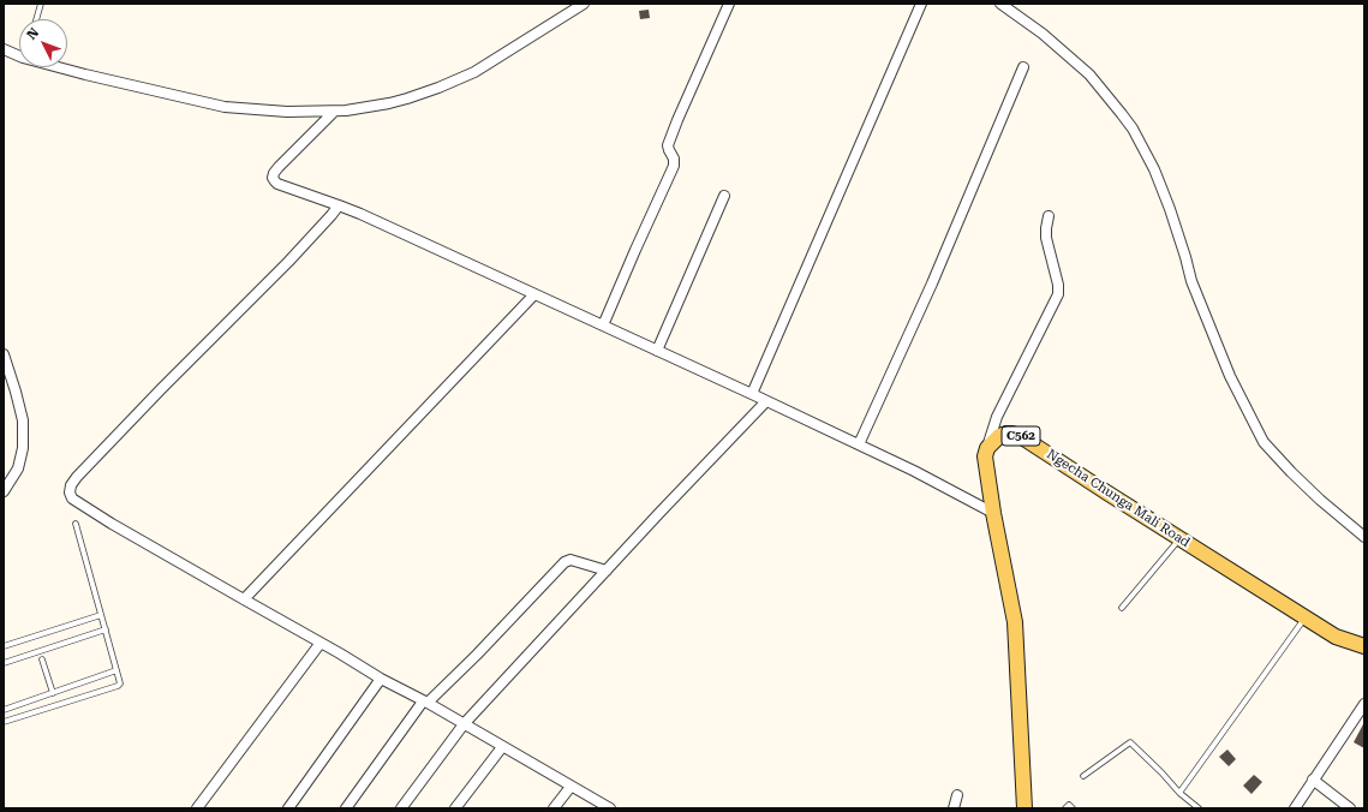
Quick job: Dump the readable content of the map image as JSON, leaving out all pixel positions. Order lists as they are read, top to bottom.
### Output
{
  "streets": {
    "main road": ["C562", "Ngecha Chunga Mali Road"]
  },
  "crossings": [
    ["C562", "Ngecha Chunga Mali Road"]
  ],
  "north": "top left"
}
